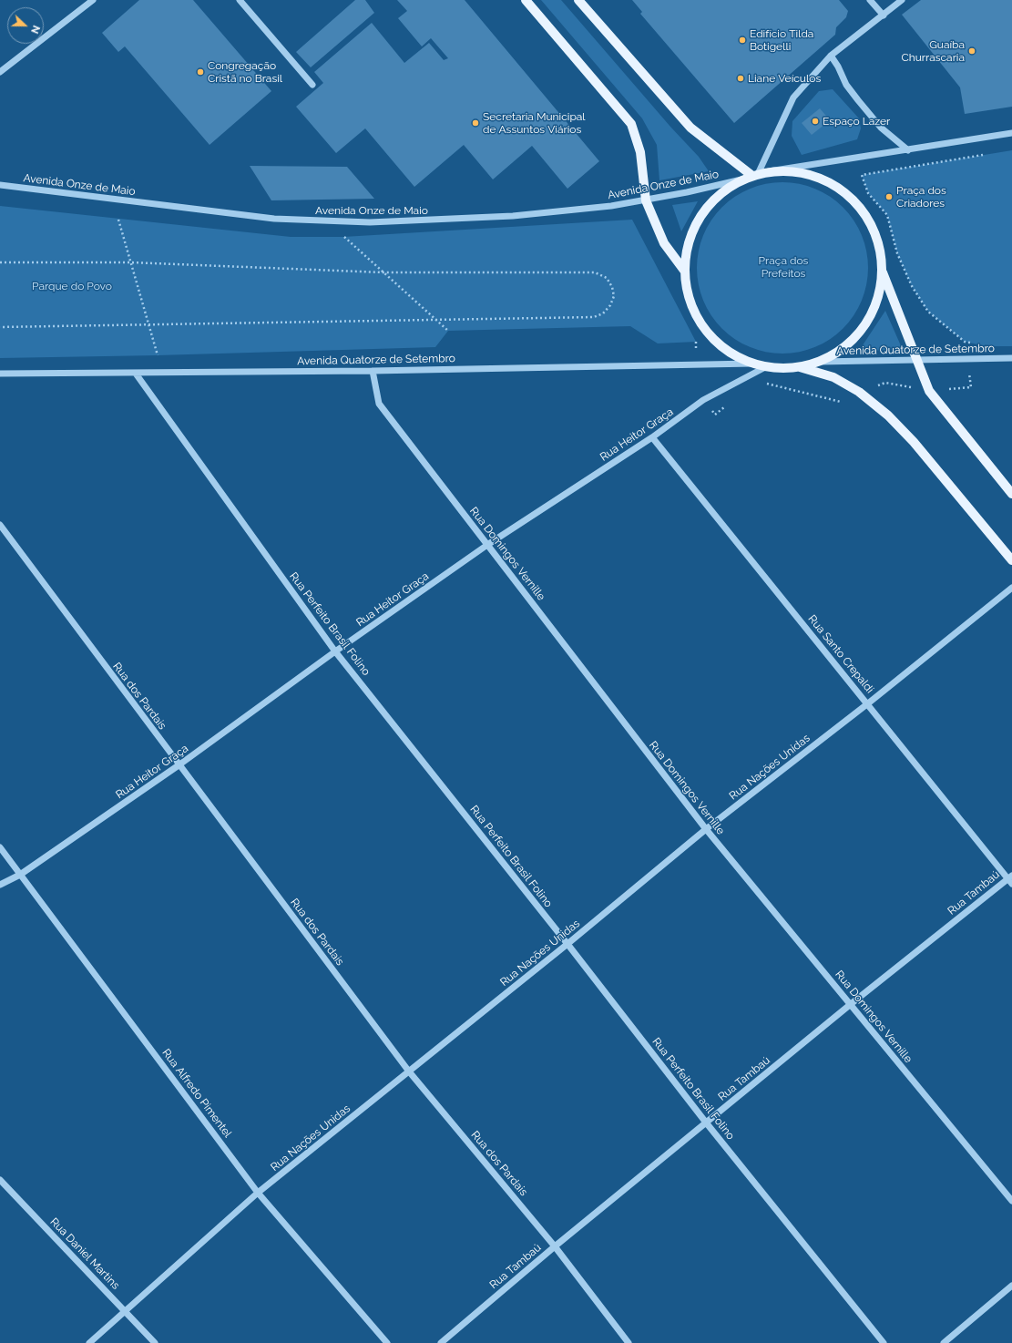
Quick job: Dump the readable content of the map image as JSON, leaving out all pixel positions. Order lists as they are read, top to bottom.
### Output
{
  "streets": {
    "street": [
      "Avenida Onze de Maio",
      "Avenida Quatorze de Setembro",
      "Rua Heitor Graça",
      "Rua Domingos Vernille",
      "Rua Perfeito Brasil Folino",
      "Rua Santo Crepaldi",
      "Rua dos Pardais",
      "Rua Nações Unidas",
      "Rua Tambaú",
      "Rua Alfredo Pimentel",
      "Rua Daniel Martins"
    ]
  },
  "crossings": [
    ["Avenida Quatorze de Setembro", "Rua Domingos Vernille"],
    ["Avenida Quatorze de Setembro", "Rua Perfeito Brasil Folino"],
    ["Rua Heitor Graça", "Rua Domingos Vernille"],
    ["Rua Heitor Graça", "Rua Perfeito Brasil Folino"],
    ["Rua Heitor Graça", "Rua Santo Crepaldi"],
    ["Rua Heitor Graça", "Rua dos Pardais"],
    ["Rua Heitor Graça", "Rua Alfredo Pimentel"],
    ["Rua Domingos Vernille", "Rua Nações Unidas"],
    ["Rua Domingos Vernille", "Rua Tambaú"],
    ["Rua Perfeito Brasil Folino", "Rua Nações Unidas"],
    ["Rua Perfeito Brasil Folino", "Rua Tambaú"],
    ["Rua Santo Crepaldi", "Rua Nações Unidas"],
    ["Rua Santo Crepaldi", "Rua Tambaú"],
    ["Rua dos Pardais", "Rua Nações Unidas"],
    ["Rua dos Pardais", "Rua Tambaú"],
    ["Rua Nações Unidas", "Rua Alfredo Pimentel"],
    ["Rua Nações Unidas", "Rua Daniel Martins"]
  ],
  "parks": ["Praça dos Prefeitos", "Parque do Povo"],
  "places": [
    "Edifício Tilda Botigelli",
    "Guaíba Churrascaria",
    "Congregação Cristã no Brasil",
    "Liane Veículos",
    "Espaço Lazer",
    "Secretaria Municipal de Assuntos Viários",
    "Praça dos Criadores"
  ],
  "north": "right"
}
